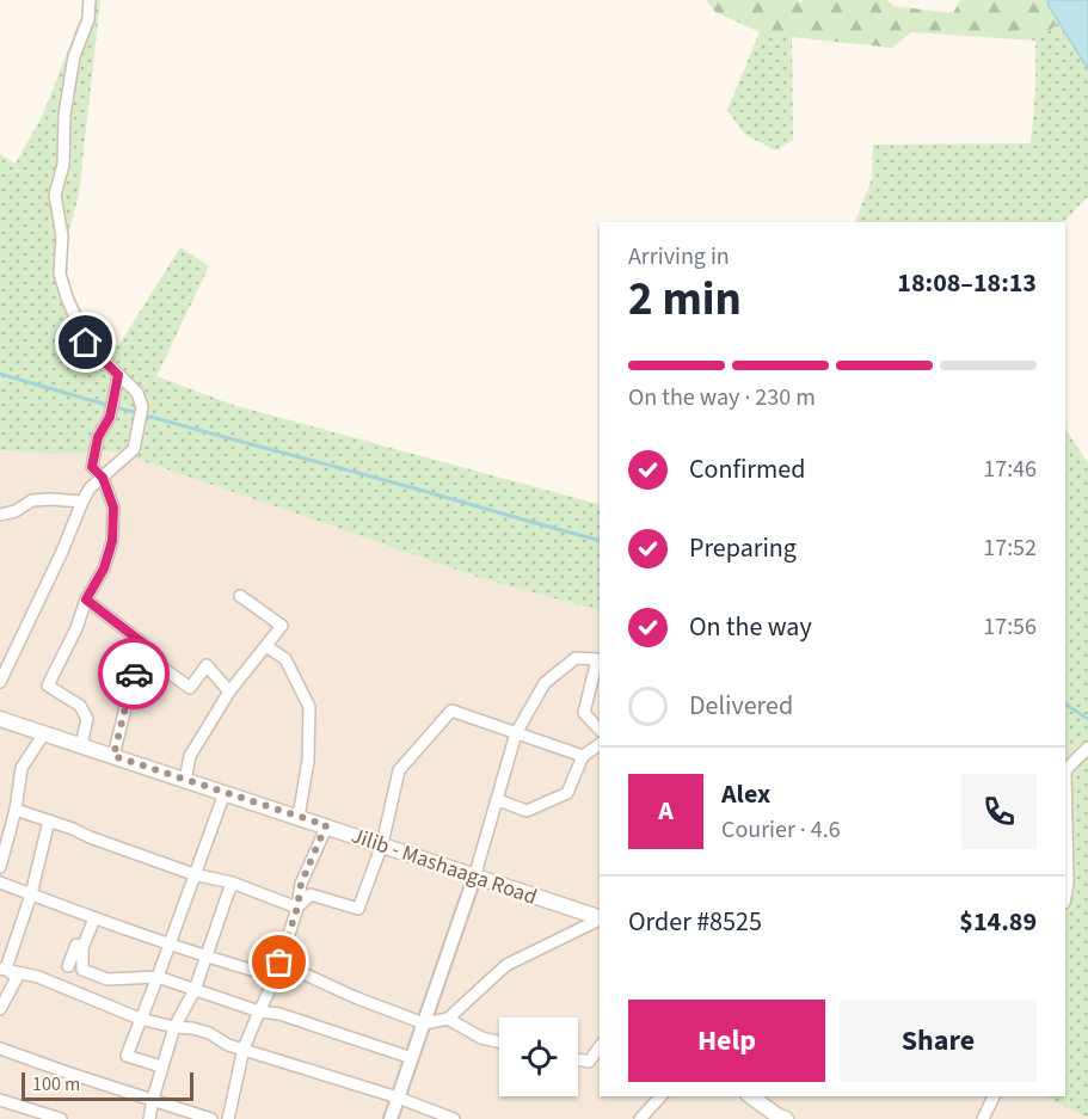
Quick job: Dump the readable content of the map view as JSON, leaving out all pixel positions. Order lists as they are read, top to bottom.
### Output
{
  "streets": {
    "main road": ["Jilib - Mashaaga Road"]
  },
  "scale_bar": "100 m",
  "page": {
    "heading": ["2 min", "Arriving in", "18:08–18:13"],
    "panel": [
      "Alex",
      "Courier · 4.6",
      "Order #8525",
      "$14.89"
    ],
    "bar": "On the way · 230 m",
    "list": [
      ["Confirmed", "17:46"],
      ["Preparing", "17:52"],
      ["On the way", "17:56"],
      "Delivered"
    ],
    "round": "A",
    "buttons": ["Help", "Share"],
    "scale": "100 m"
  }
}
